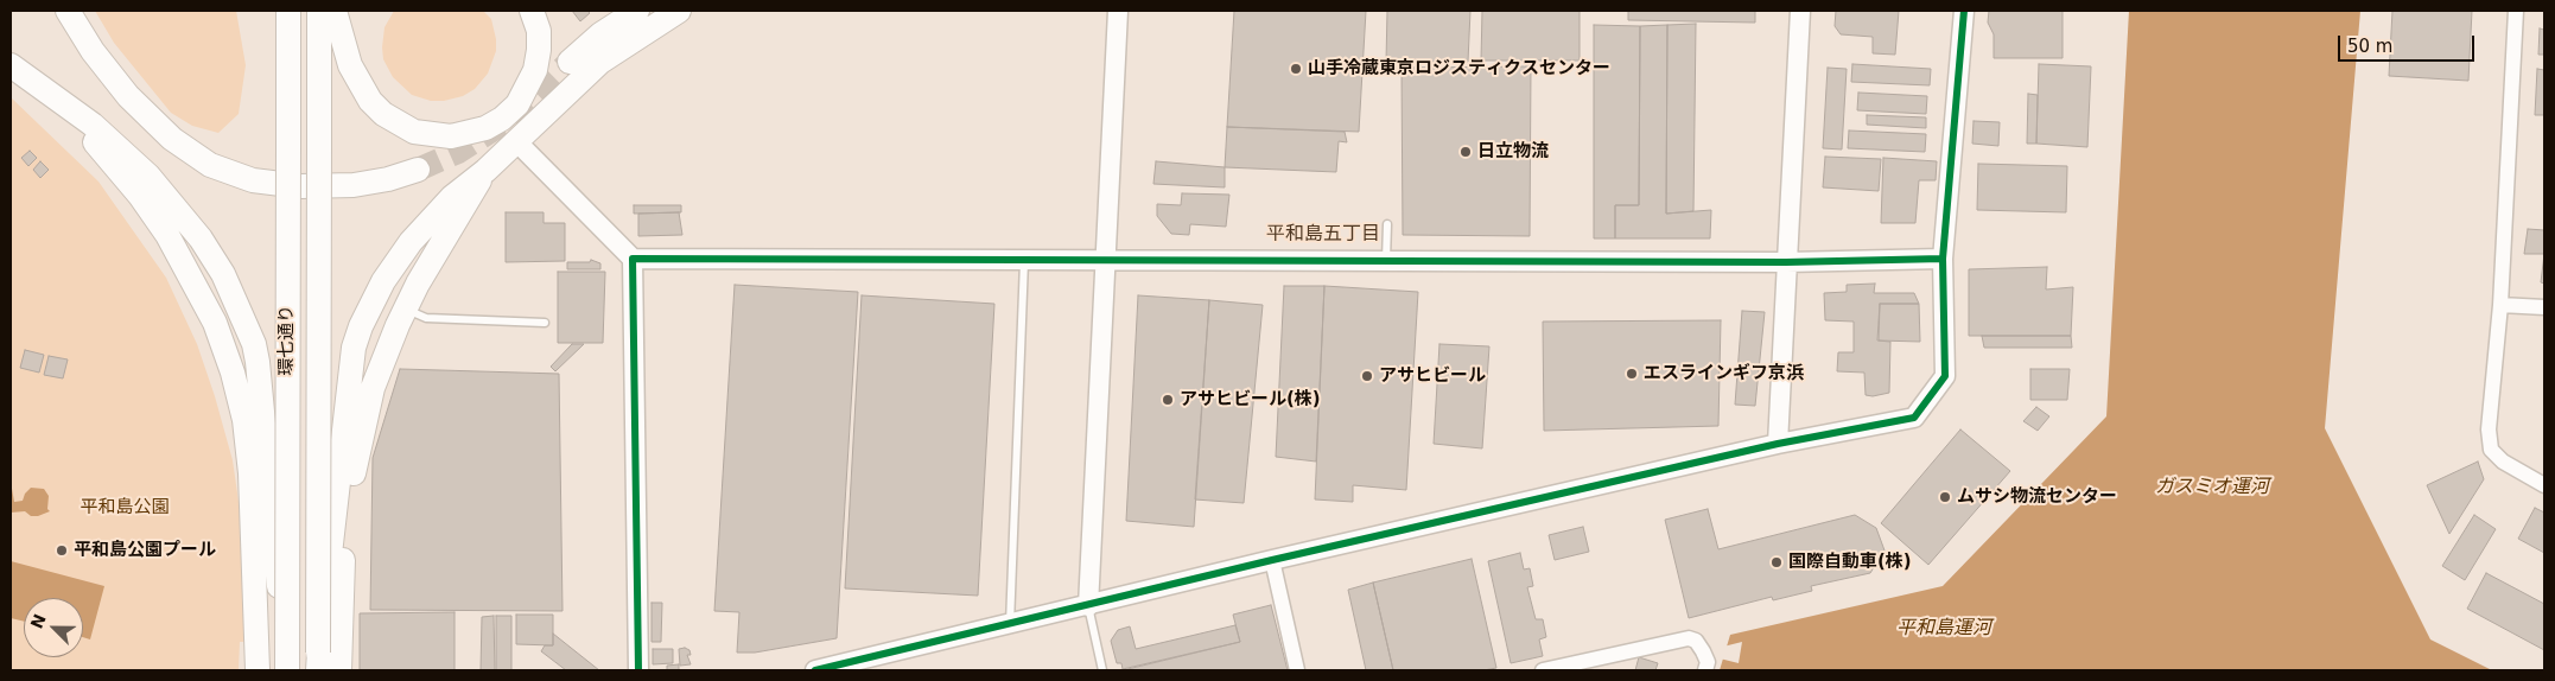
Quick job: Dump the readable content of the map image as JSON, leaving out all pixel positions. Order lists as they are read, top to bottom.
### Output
{
  "streets": {
    "main road": ["環七通り"]
  },
  "districts": ["平和島五丁目"],
  "water": ["ガスミオ運河", "平和島運河"],
  "parks": ["平和島公園"],
  "places": [
    "山手冷蔵東京ロジスティクスセンター",
    "日立物流",
    "エスラインギフ京浜",
    "アサヒビール",
    "アサヒビール(株)",
    "ムサシ物流センター",
    "平和島公園プール",
    "国際自動車(株)"
  ],
  "scale_bar": "50 m",
  "north": "top left"
}
